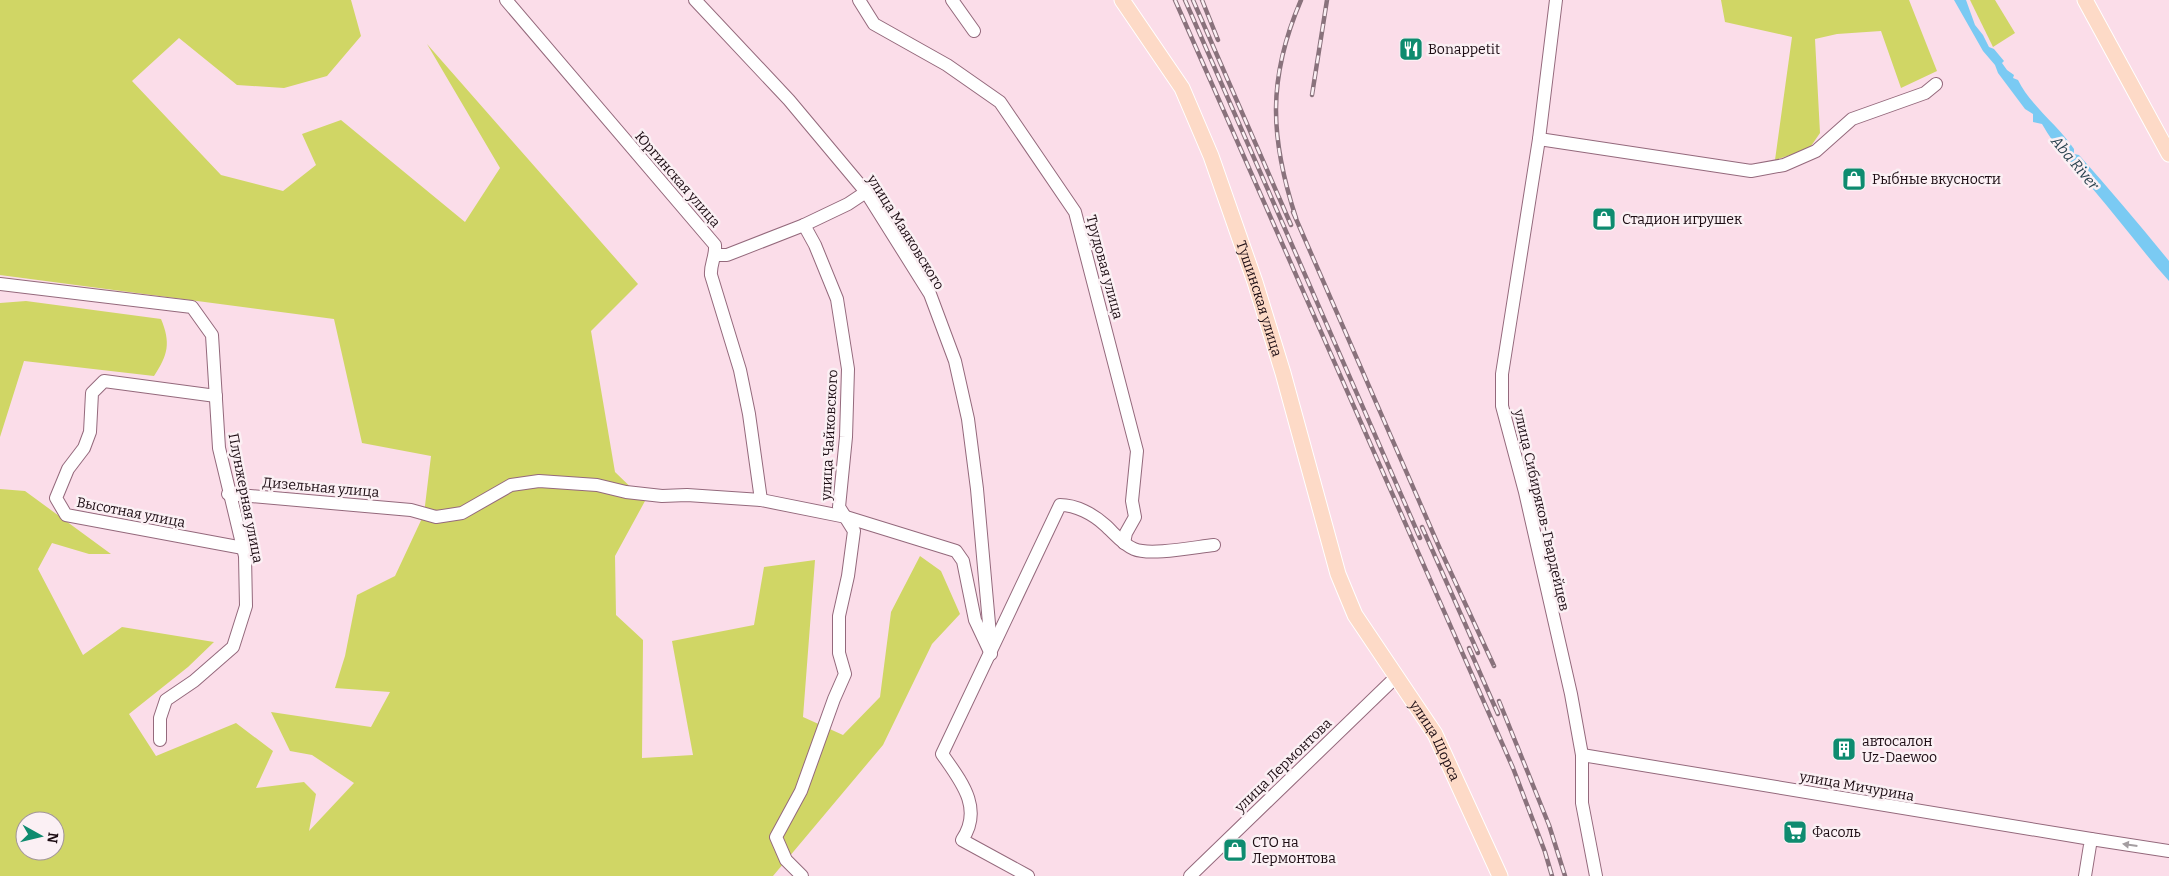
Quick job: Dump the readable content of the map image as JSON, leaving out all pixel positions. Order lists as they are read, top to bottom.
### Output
{
  "streets": {
    "main road": ["Тушинская улица", "улица Щорса"],
    "street": [
      "Юргинская улица",
      "улица Маяковского",
      "Трудовая улица",
      "улица Чайковского",
      "Дизельная улица",
      "Плунжерная улица",
      "улица Сибиряков-Гвардейцев",
      "Высотная улица",
      "улица Лермонтова",
      "улица Мичурина"
    ]
  },
  "crossings": [
    ["улица Маяковского", "Дизельная улица"],
    ["Тушинская улица", "улица Щорса"],
    ["улица Чайковского", "Дизельная улица"],
    ["Дизельная улица", "Плунжерная улица"],
    ["Плунжерная улица", "Высотная улица"],
    ["улица Сибиряков-Гвардейцев", "улица Мичурина"],
    ["улица Щорса", "улица Лермонтова"]
  ],
  "water": ["Aba River"],
  "places": {
    "restaurant": ["Bonappetit"],
    "shop": ["Рыбные вкусности", "Стадион игрушек", "СТО на Лермонтова"],
    "building": ["автосалон Uz-Daewoo"],
    "supermarket": ["Фасоль"]
  },
  "north": "right"
}
